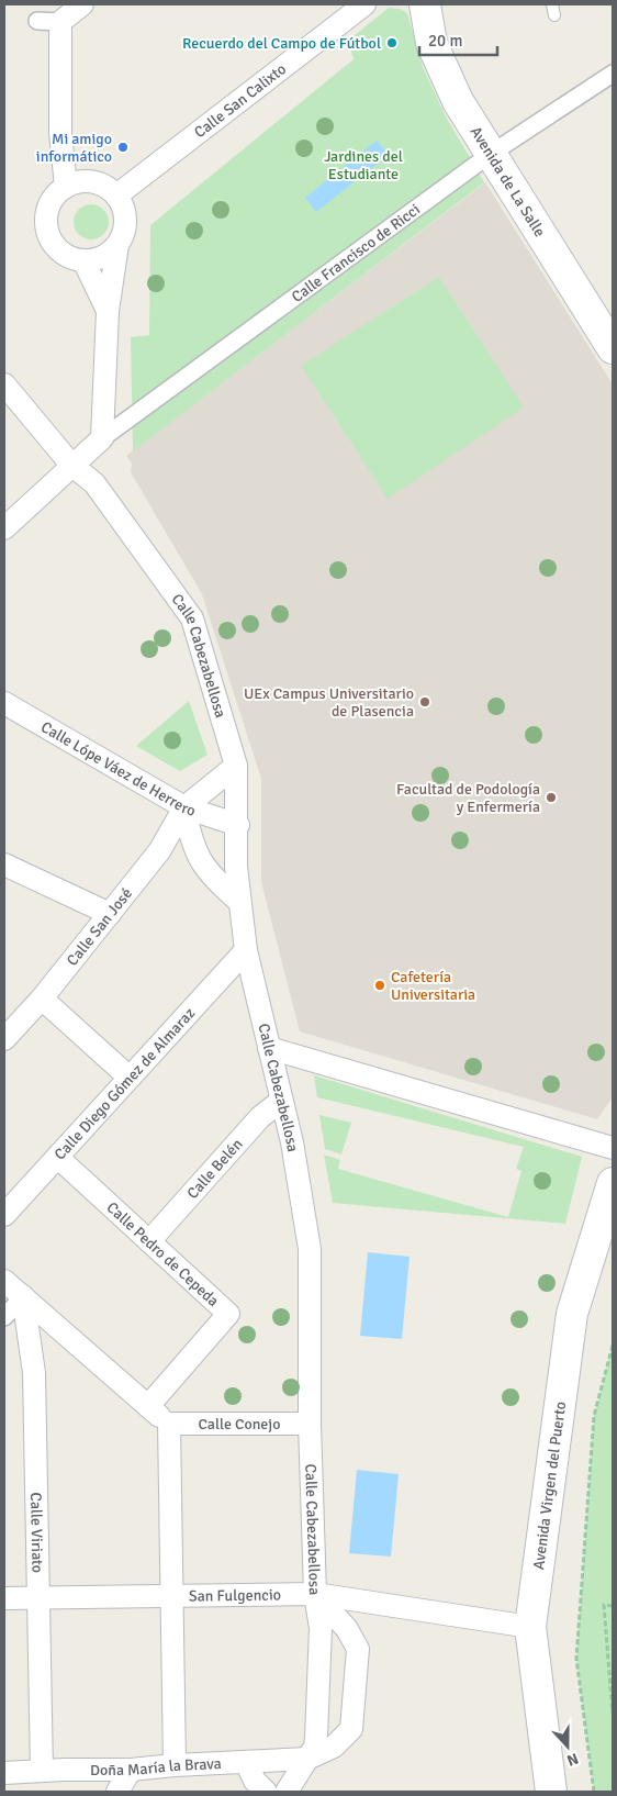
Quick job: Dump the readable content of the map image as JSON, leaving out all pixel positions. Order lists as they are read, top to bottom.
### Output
{
  "streets": {
    "main road": ["Avenida de La Salle", "Avenida Virgen del Puerto"],
    "street": [
      "Calle San Calixto",
      "Calle Francisco de Ricci",
      "Calle Cabezabellosa",
      "Calle Lópe Váez de Herrero",
      "Calle San José",
      "Calle Diego Gómez de Almaraz",
      "Calle Belén",
      "Calle Pedro de Cepeda",
      "Calle Conejo",
      "Calle Viriato",
      "San Fulgencio",
      "Doña María la Brava"
    ]
  },
  "crossings": [
    ["Avenida de La Salle", "Calle Francisco de Ricci"],
    ["Calle Cabezabellosa", "Calle Lópe Váez de Herrero"],
    ["Calle Cabezabellosa", "Calle San José"],
    ["Calle Cabezabellosa", "Calle Diego Gómez de Almaraz"],
    ["Calle Cabezabellosa", "Calle Belén"],
    ["Calle Cabezabellosa", "Calle Conejo"],
    ["Calle Cabezabellosa", "San Fulgencio"],
    ["Calle Cabezabellosa", "Doña María la Brava"],
    ["Calle Lópe Váez de Herrero", "Calle San José"],
    ["Calle Diego Gómez de Almaraz", "Calle Pedro de Cepeda"],
    ["Calle Belén", "Calle Pedro de Cepeda"],
    ["Avenida Virgen del Puerto", "San Fulgencio"],
    ["Calle Viriato", "San Fulgencio"],
    ["Calle Viriato", "Doña María la Brava"]
  ],
  "parks": ["Jardines del Estudiante"],
  "places": [
    "Recuerdo del Campo de Fútbol",
    "Mi amigo informático",
    "UEx Campus Universitario de Plasencia",
    "Facultad de Podología y Enfermería",
    "Cafetería Universitaria"
  ],
  "scale_bar": "20 m",
  "north": "bottom"
}
